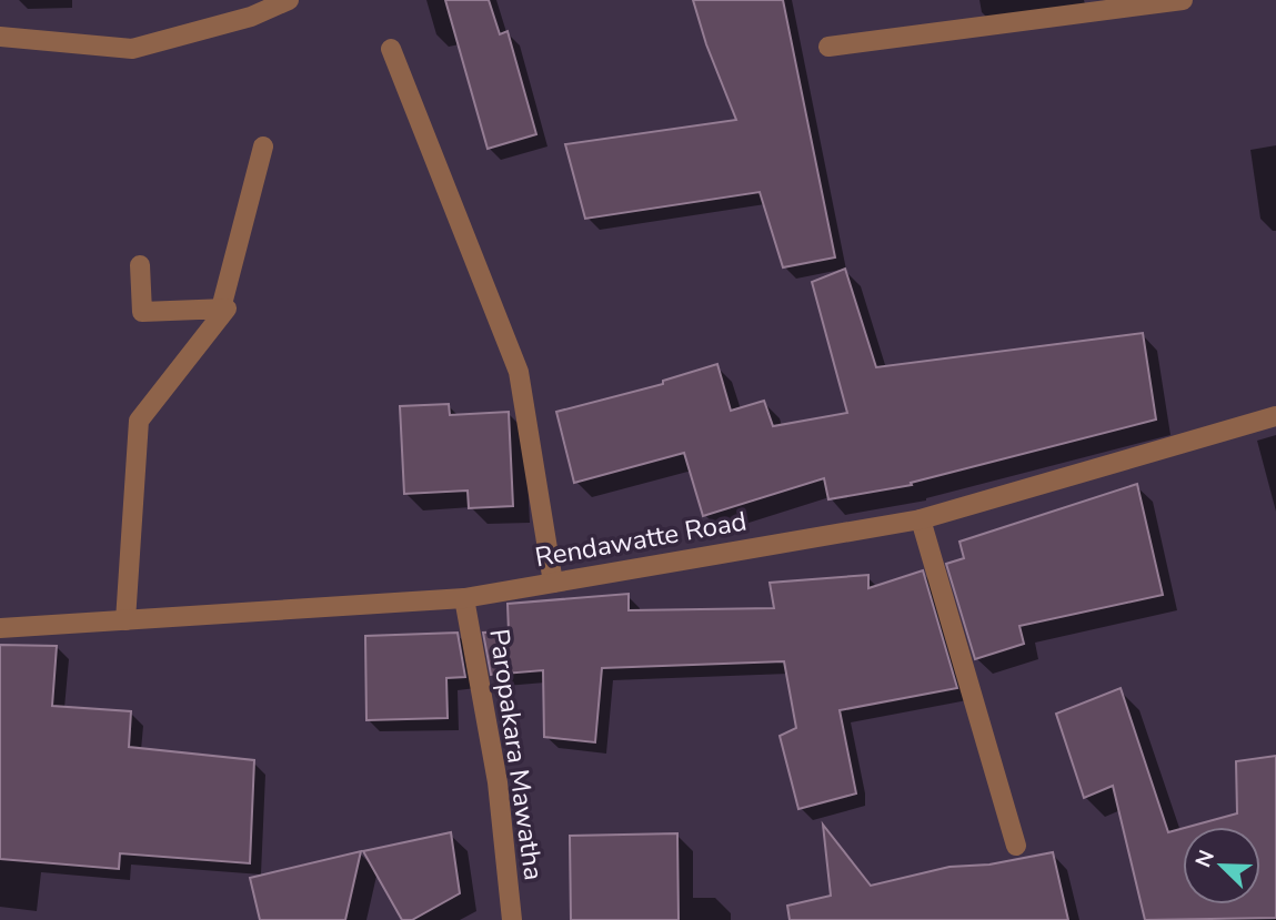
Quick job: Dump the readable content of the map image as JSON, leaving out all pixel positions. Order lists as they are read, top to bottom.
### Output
{
  "streets": {
    "street": ["Rendawatte Road", "Paropakara Mawatha"]
  },
  "crossings": [
    ["Rendawatte Road", "Paropakara Mawatha"]
  ],
  "north": "top left"
}
